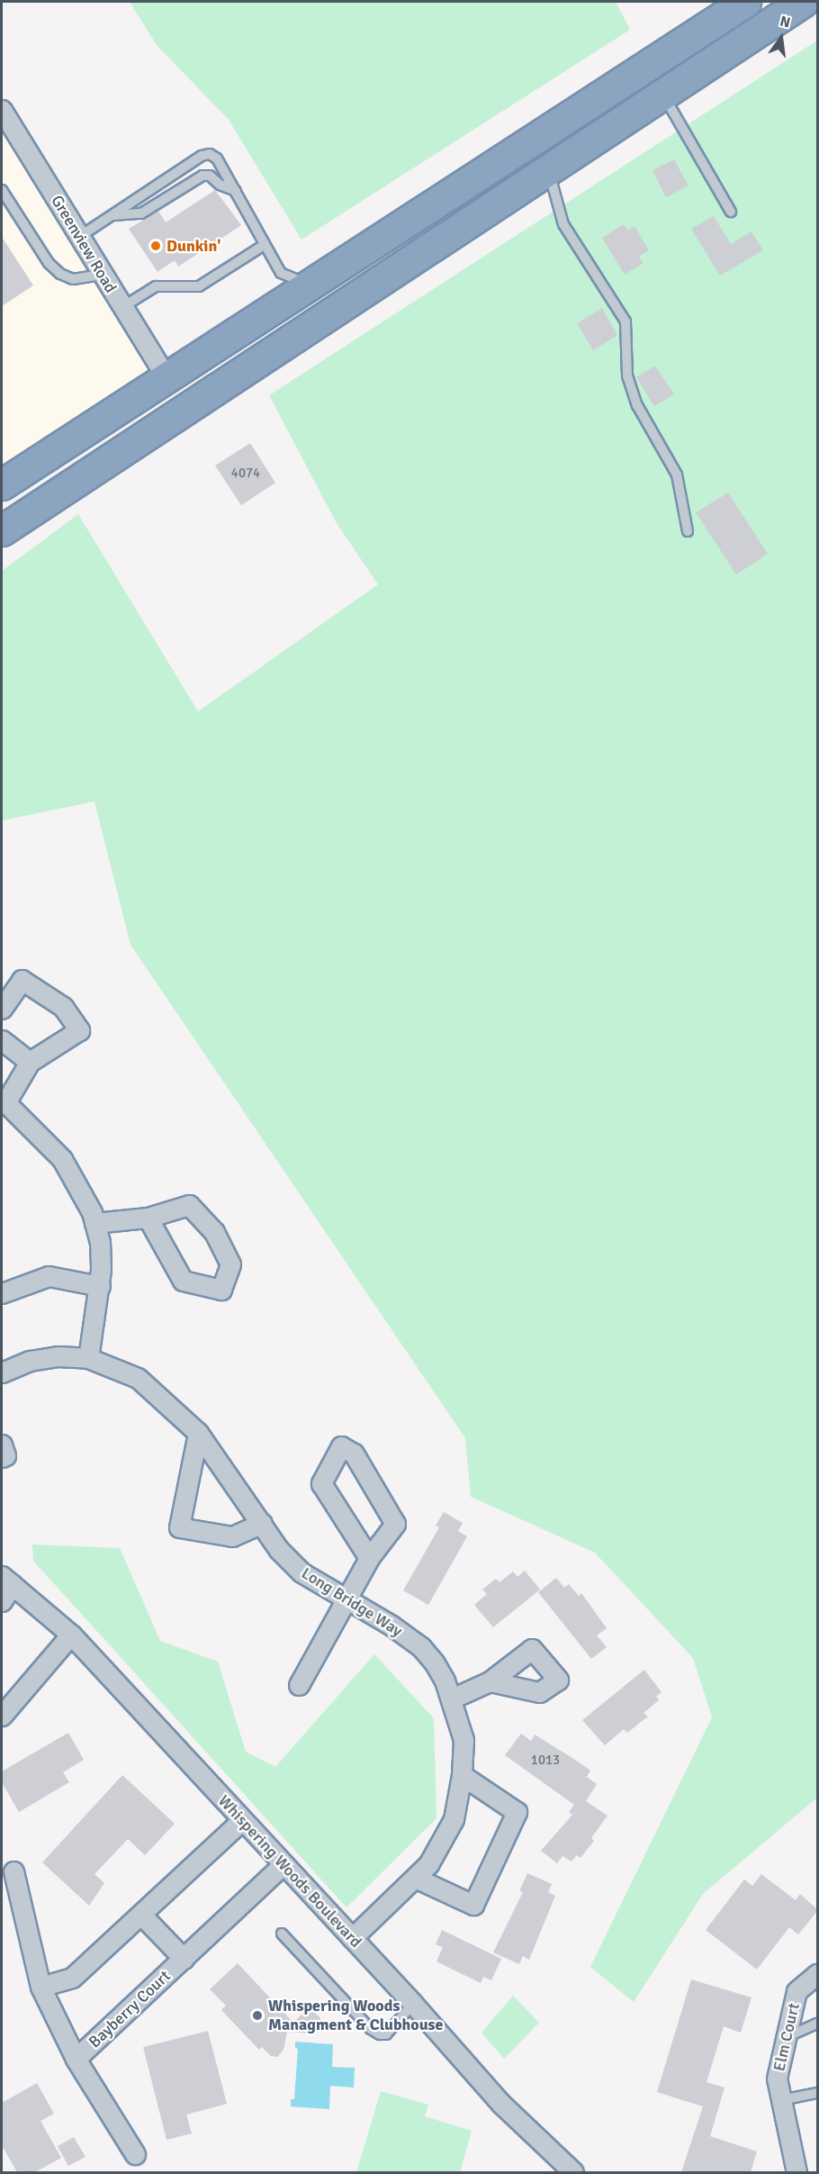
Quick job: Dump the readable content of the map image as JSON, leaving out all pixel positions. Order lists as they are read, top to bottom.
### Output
{
  "streets": {
    "street": [
      "Greenview Road",
      "Long Bridge Way",
      "Whispering Woods Boulevard",
      "Bayberry Court",
      "Elm Court"
    ]
  },
  "crossings": [
    ["Long Bridge Way", "Whispering Woods Boulevard"],
    ["Whispering Woods Boulevard", "Bayberry Court"]
  ],
  "places": ["Dunkin'", "Whispering Woods Managment & Clubhouse"],
  "house_numbers": ["4074", "1013"],
  "north": "top"
}
